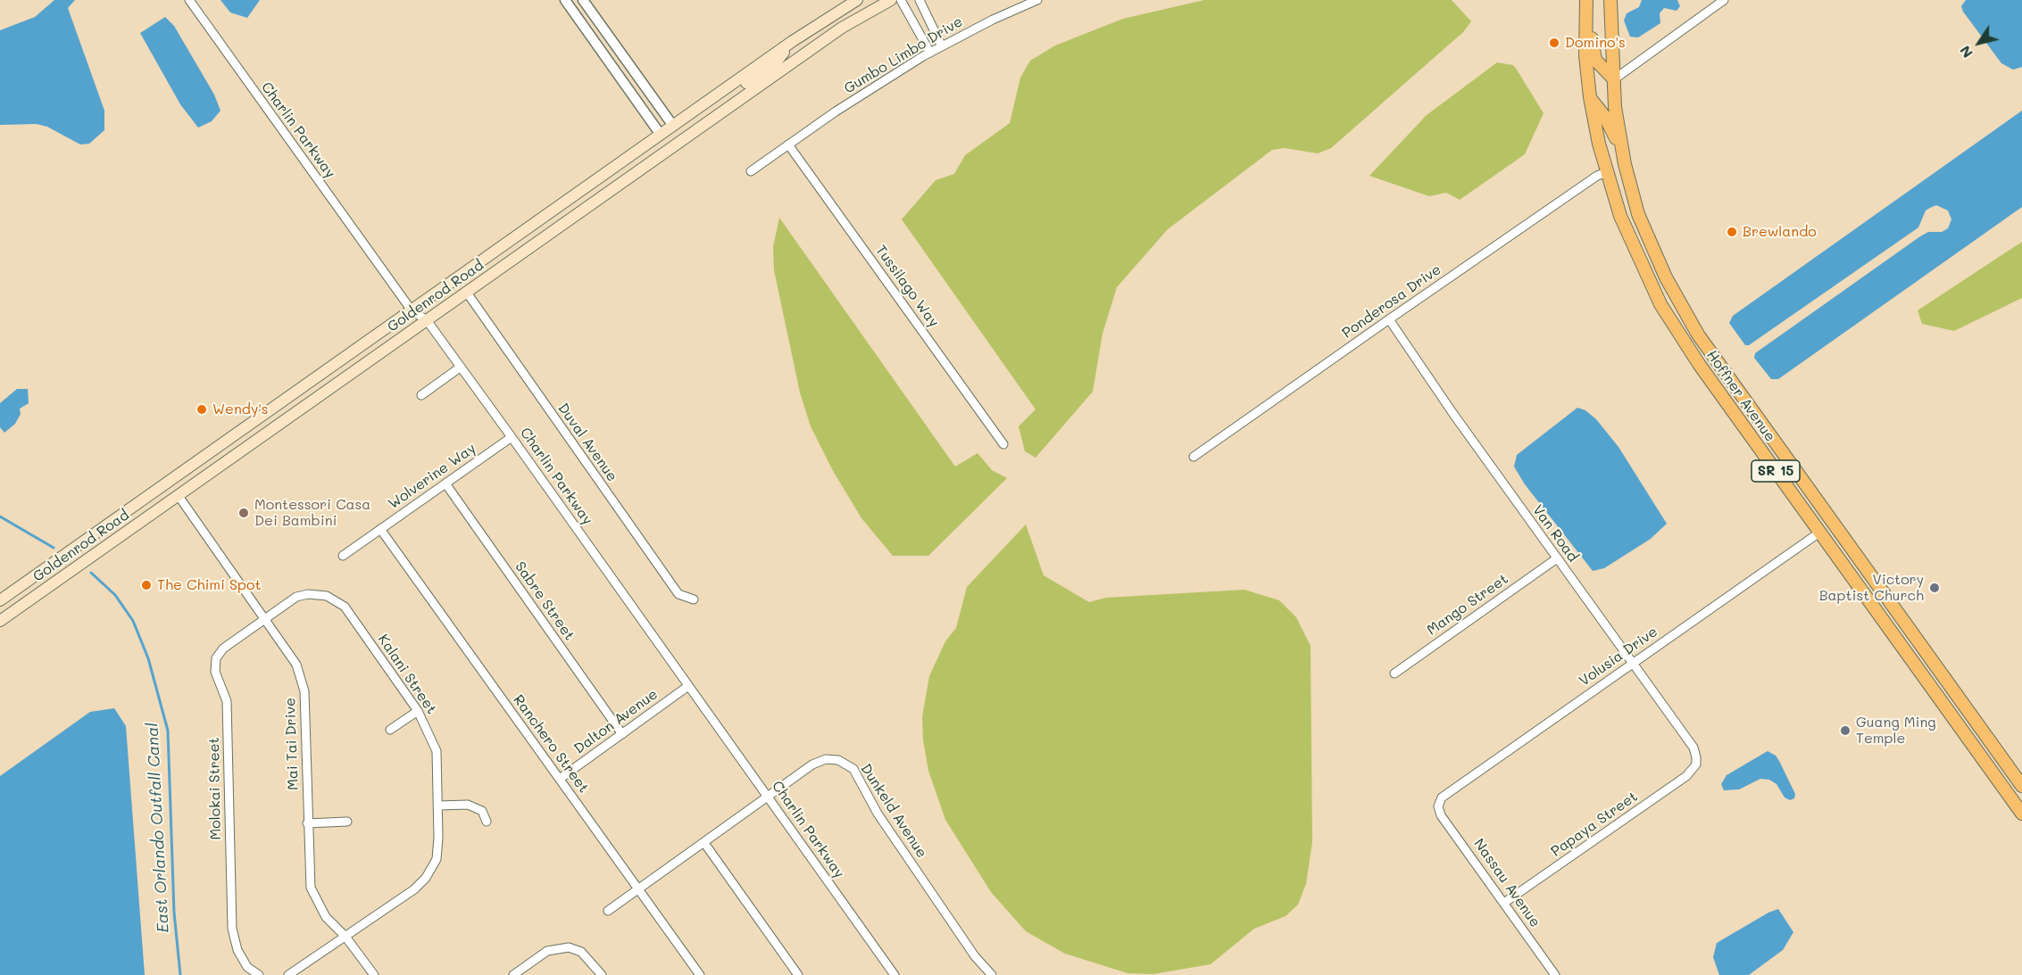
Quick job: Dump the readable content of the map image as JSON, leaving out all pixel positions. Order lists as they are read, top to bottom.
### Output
{
  "streets": {
    "main road": ["Goldenrod Road", "Hoffner Avenue", "SR 15"],
    "street": [
      "Gumbo Limbo Drive",
      "Charlin Parkway",
      "Tussilago Way",
      "Ponderosa Drive",
      "Duval Avenue",
      "Wolverine Way",
      "Van Road",
      "Sabre Street",
      "Mango Street",
      "Volusia Drive",
      "Kalani Street",
      "Dalton Avenue",
      "Mai Tai Drive",
      "Ranchero Street",
      "Molokai Street",
      "Dunkeld Avenue",
      "Papaya Street",
      "Nassau Avenue"
    ]
  },
  "crossings": [
    ["Gumbo Limbo Drive", "Tussilago Way"],
    ["Charlin Parkway", "Goldenrod Road"],
    ["Charlin Parkway", "Wolverine Way"],
    ["Charlin Parkway", "Dalton Avenue"],
    ["Charlin Parkway", "Dunkeld Avenue"],
    ["Goldenrod Road", "Duval Avenue"],
    ["Goldenrod Road", "Mai Tai Drive"],
    ["Ponderosa Drive", "Hoffner Avenue"],
    ["Ponderosa Drive", "Van Road"],
    ["Hoffner Avenue", "Volusia Drive"],
    ["Wolverine Way", "Sabre Street"],
    ["Wolverine Way", "Ranchero Street"],
    ["Van Road", "Mango Street"],
    ["Van Road", "Volusia Drive"],
    ["Van Road", "Papaya Street"],
    ["Sabre Street", "Dalton Avenue"],
    ["Volusia Drive", "Nassau Avenue"],
    ["Kalani Street", "Mai Tai Drive"],
    ["Kalani Street", "Molokai Street"],
    ["Dalton Avenue", "Ranchero Street"],
    ["Mai Tai Drive", "Molokai Street"],
    ["Ranchero Street", "Dunkeld Avenue"],
    ["Papaya Street", "Nassau Avenue"]
  ],
  "water": ["East Orlando Outfall Canal"],
  "places": [
    "Domino's",
    "Brewlando",
    "Wendy's",
    "Montessori Casa Dei Bambini",
    "The Chimi Spot",
    "Victory Baptist Church",
    "Guang Ming Temple"
  ],
  "north": "bottom left"
}
